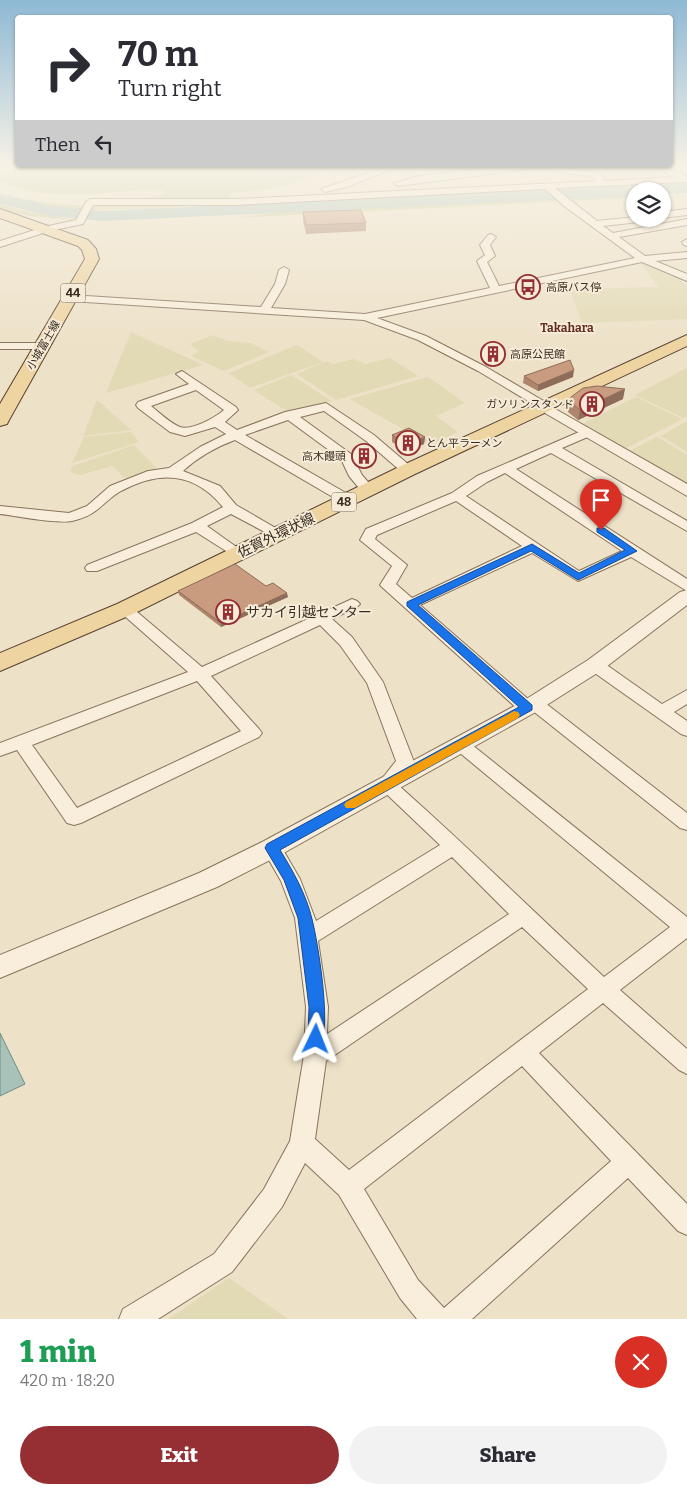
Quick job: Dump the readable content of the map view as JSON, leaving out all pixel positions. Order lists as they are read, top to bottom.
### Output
{
  "streets": {
    "main road": [
      "44",
      "小城富士線",
      "48",
      "佐賀外環状線"
    ]
  },
  "districts": ["Takahara"],
  "places": {
    "bus stop": ["高原バス停"],
    "building": [
      "高原公民館",
      "ガソリンスタンド",
      "とん平ラーメン",
      "高木饅頭",
      "サカイ引越センター"
    ]
  },
  "page": {
    "turn": ["70 m", "Turn right"],
    "then": "Then",
    "heading": ["1 min", "420 m · 18:20"],
    "buttons": ["Exit", "Share"]
  }
}
